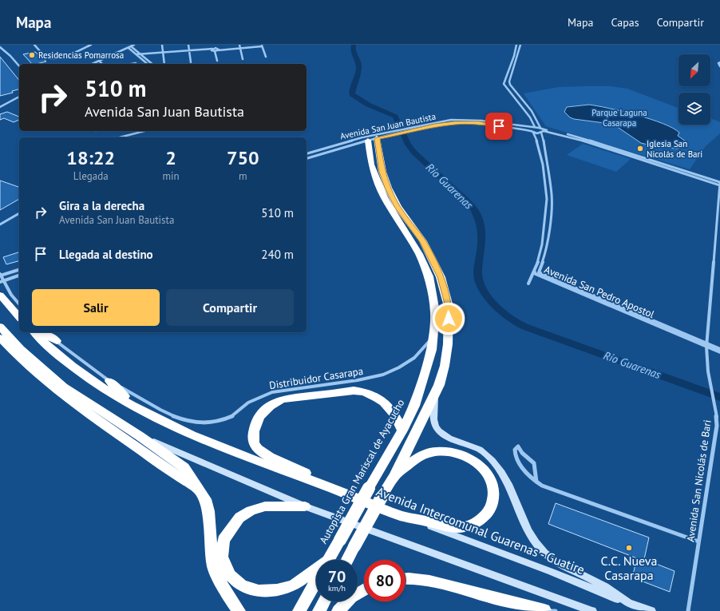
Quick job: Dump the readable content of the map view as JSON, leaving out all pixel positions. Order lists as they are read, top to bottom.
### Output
{
  "streets": {
    "highway": ["Autopista Gran Mariscal de Ayacucho", "Avenida Intercomunal Guarenas - Guatire"],
    "street": [
      "Avenida San Juan Bautista",
      "Avenida San Pedro Apostol",
      "Distribuidor Casarapa",
      "Avenida San Nicolás de Bari"
    ]
  },
  "crossings": [
    ["Avenida San Juan Bautista", "Avenida San Pedro Apostol"],
    ["Avenida San Juan Bautista", "Autopista Gran Mariscal de Ayacucho"],
    ["Avenida San Juan Bautista", "Avenida San Nicolás de Bari"],
    ["Avenida San Pedro Apostol", "Avenida San Nicolás de Bari"],
    ["Distribuidor Casarapa", "Autopista Gran Mariscal de Ayacucho"]
  ],
  "water": ["Río Guarenas"],
  "parks": ["Parque Laguna Casarapa"],
  "places": ["Residencias Pomarrosa", "Iglesia San Nicolás de Bari", "C.C. Nueva Casarapa"],
  "north": "bottom left",
  "page": {
    "header": "Mapa",
    "nav": ["Mapa", "Capas", "Compartir"],
    "turn": ["510 m", "Avenida San Juan Bautista"],
    "eta": [
      "18:22",
      "Llegada",
      "2",
      "min",
      "750",
      "m"
    ],
    "list": [
      {
        "name": "Gira a la derecha",
        "note": "Avenida San Juan Bautista",
        "value": "510 m"
      },
      {
        "name": "Llegada al destino",
        "value": "240 m"
      }
    ],
    "buttons": ["Salir", "Compartir"],
    "speed": "70 km/h",
    "limit": "80"
  }
}
